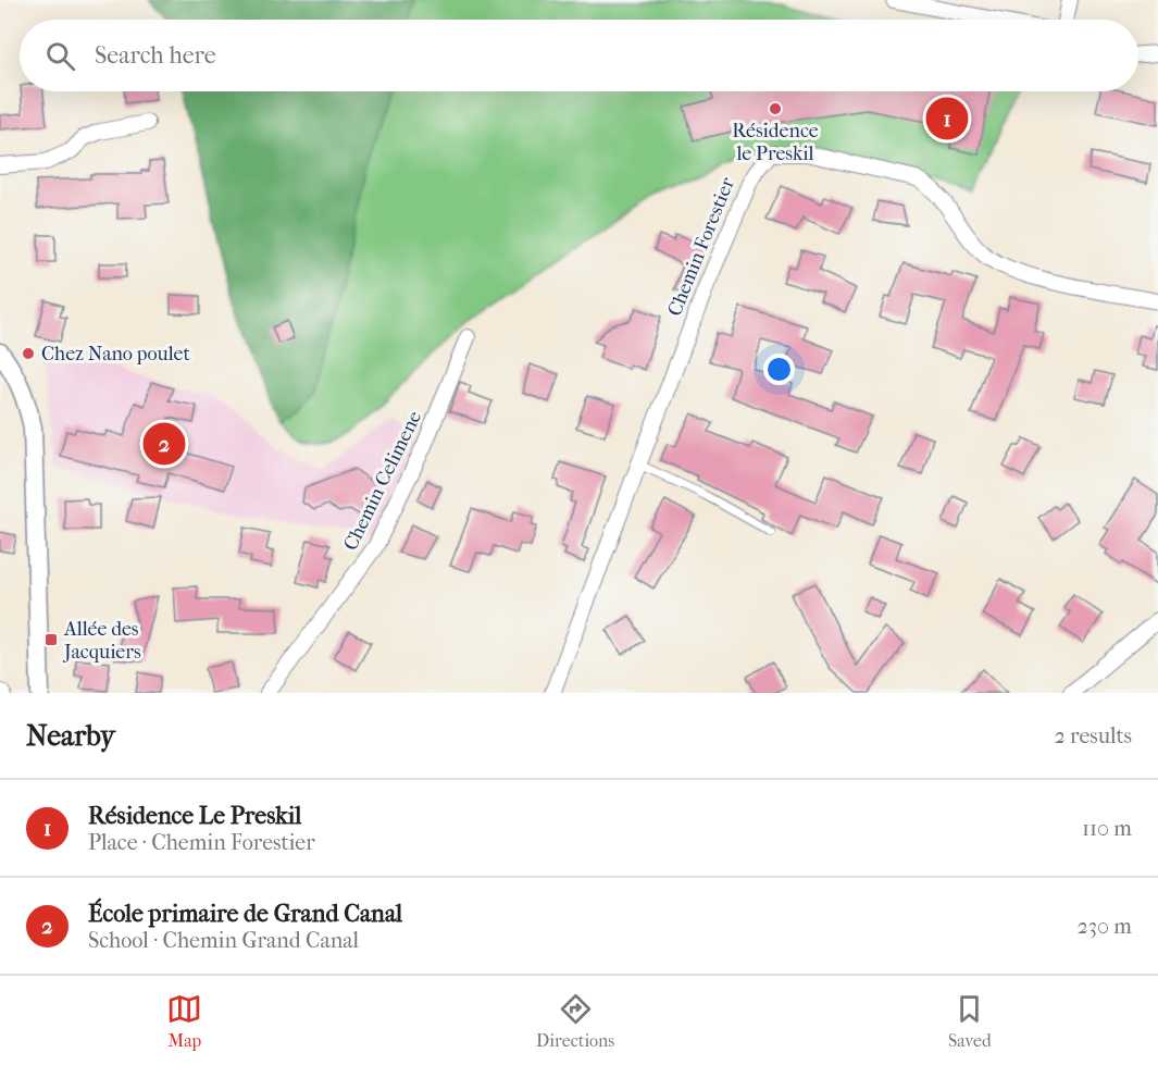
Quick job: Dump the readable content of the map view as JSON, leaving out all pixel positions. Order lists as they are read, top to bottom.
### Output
{
  "streets": {
    "street": ["Chemin Forestier", "Chemin Celimene"]
  },
  "places": {
    "other": ["Résidence le Preskil", "Chez Nano poulet"],
    "transit": ["Allée des Jacquiers"]
  },
  "page": {
    "search": "Search here",
    "pins": ["1", "2"],
    "heading": ["Nearby", "2 results"],
    "list": [
      {
        "mark": "1",
        "name": "Résidence Le Preskil",
        "note": "Place · Chemin Forestier",
        "value": "110 m"
      },
      {
        "mark": "2",
        "name": "École primaire de Grand Canal",
        "note": "School · Chemin Grand Canal",
        "value": "230 m"
      }
    ],
    "nav": ["Map", "Directions", "Saved"]
  }
}
